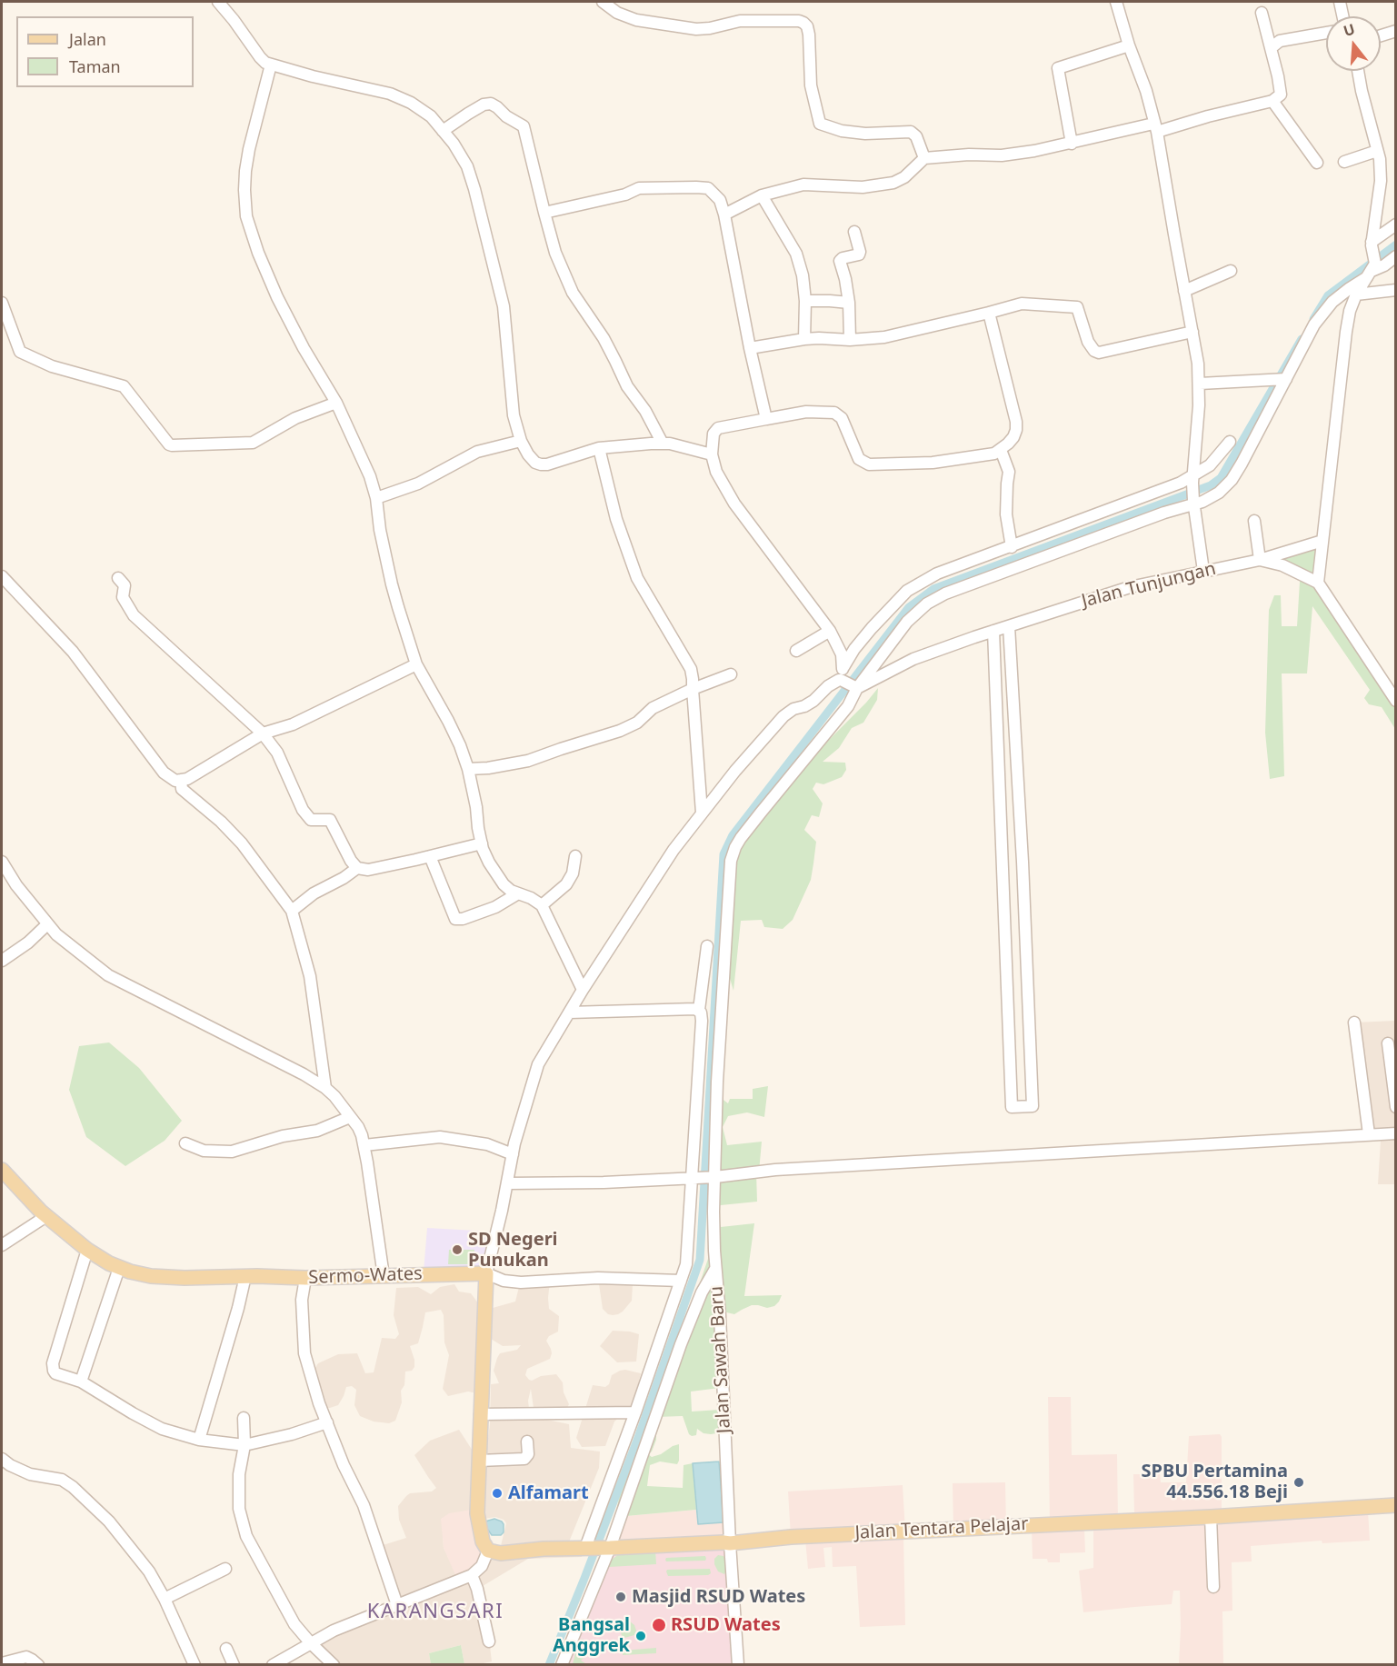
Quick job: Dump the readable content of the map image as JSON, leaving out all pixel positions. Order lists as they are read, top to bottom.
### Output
{
  "streets": {
    "main road": ["Sermo-Wates", "Jalan Tentara Pelajar"],
    "street": ["Jalan Tunjungan", "Jalan Sawah Baru"]
  },
  "crossings": [
    ["Jalan Tunjungan", "Jalan Sawah Baru"],
    ["Jalan Sawah Baru", "Jalan Tentara Pelajar"]
  ],
  "districts": ["KARANGSARI"],
  "places": [
    "SD Negeri Punukan",
    "SPBU Pertamina 44.556.18 Beji",
    "Alfamart",
    "Masjid RSUD Wates",
    "RSUD Wates",
    "Bangsal Anggrek"
  ],
  "legend": ["Jalan", "Taman"],
  "north": "top"
}
